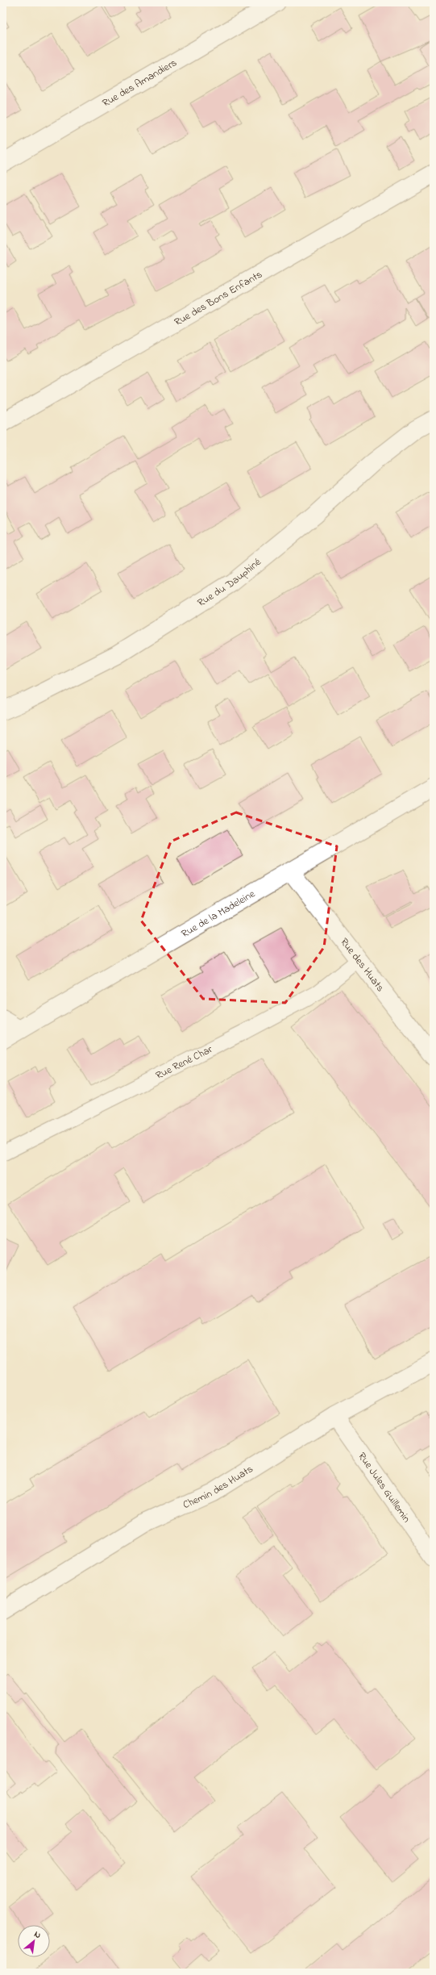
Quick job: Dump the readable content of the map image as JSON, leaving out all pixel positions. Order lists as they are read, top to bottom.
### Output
{
  "streets": {
    "street": [
      "Rue des Amandiers",
      "Rue des Bons Enfants",
      "Rue du Dauphiné",
      "Rue de la Madeleine",
      "Rue des Huats",
      "Chemin des Huats",
      "Rue Jules Guillemin"
    ],
    "lane": ["Rue René Char"]
  },
  "crossings": [
    ["Rue de la Madeleine", "Rue des Huats"],
    ["Rue des Huats", "Rue René Char"],
    ["Chemin des Huats", "Rue Jules Guillemin"]
  ],
  "north": "top right"
}
